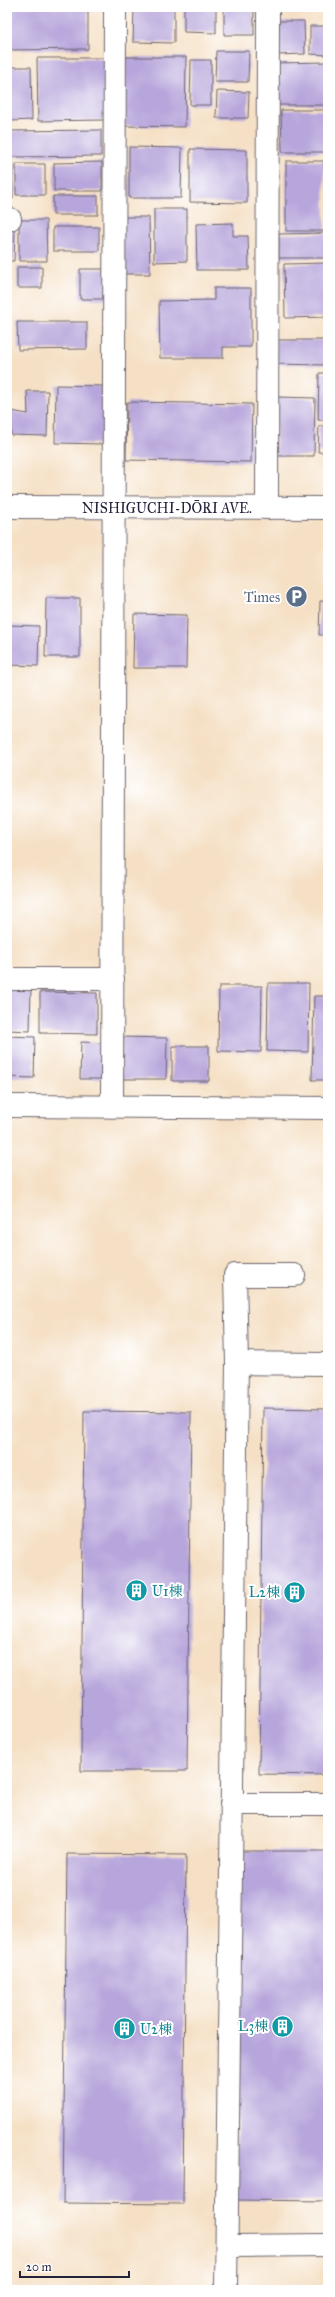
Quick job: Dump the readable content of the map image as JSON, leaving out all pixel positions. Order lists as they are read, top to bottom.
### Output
{
  "streets": {
    "main road": ["NISHIGUCHI-DŌRI AVE."]
  },
  "places": {
    "parking": ["Times"],
    "building": [
      "U1棟",
      "L2棟",
      "L3棟",
      "U2棟"
    ]
  },
  "scale_bar": "20 m"
}
